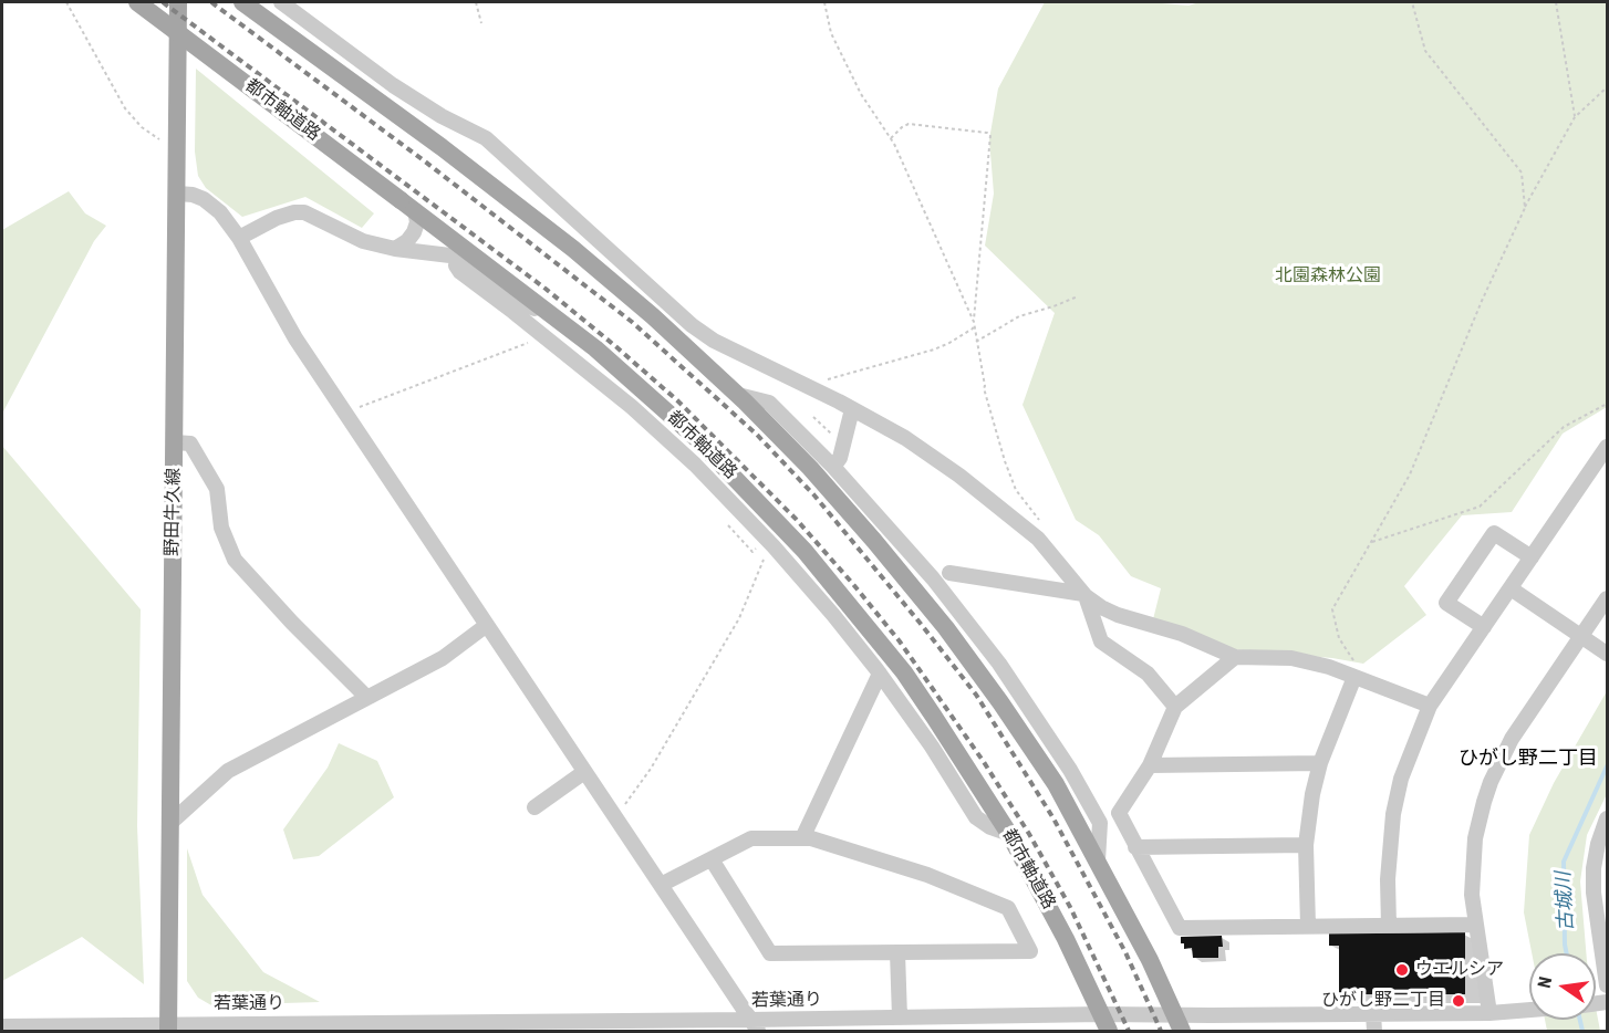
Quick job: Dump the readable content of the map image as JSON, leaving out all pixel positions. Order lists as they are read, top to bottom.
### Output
{
  "streets": {
    "main road": ["都市軸道路", "野田牛久線"],
    "street": ["若葉通り"]
  },
  "crossings": [
    ["都市軸道路", "若葉通り"],
    ["野田牛久線", "若葉通り"]
  ],
  "districts": ["ひがし野二丁目"],
  "water": ["古城川"],
  "parks": ["北園森林公園"],
  "places": ["ウエルシア", "ひがし野二丁目"],
  "north": "left"
}
